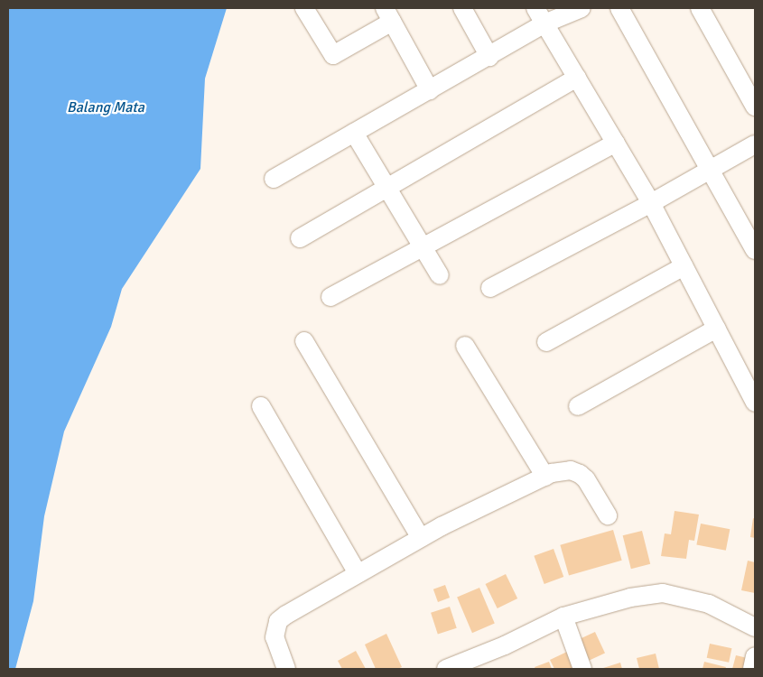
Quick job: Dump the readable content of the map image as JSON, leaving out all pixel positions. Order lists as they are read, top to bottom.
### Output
{
  "water": ["Balang Mata"]
}
